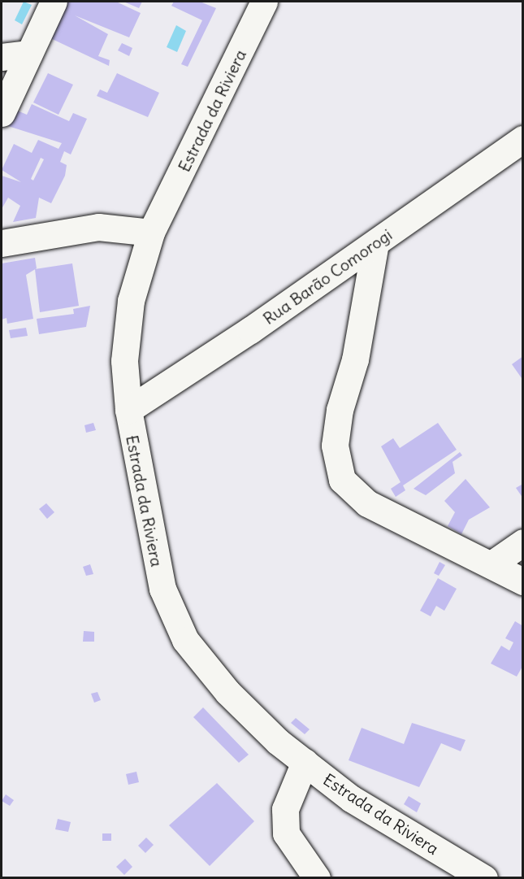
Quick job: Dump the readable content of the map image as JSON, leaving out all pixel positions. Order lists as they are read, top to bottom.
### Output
{
  "streets": {
    "street": ["Estrada da Riviera", "Rua Barão Comorogi"]
  },
  "crossings": [
    ["Estrada da Riviera", "Rua Barão Comorogi"]
  ]
}
